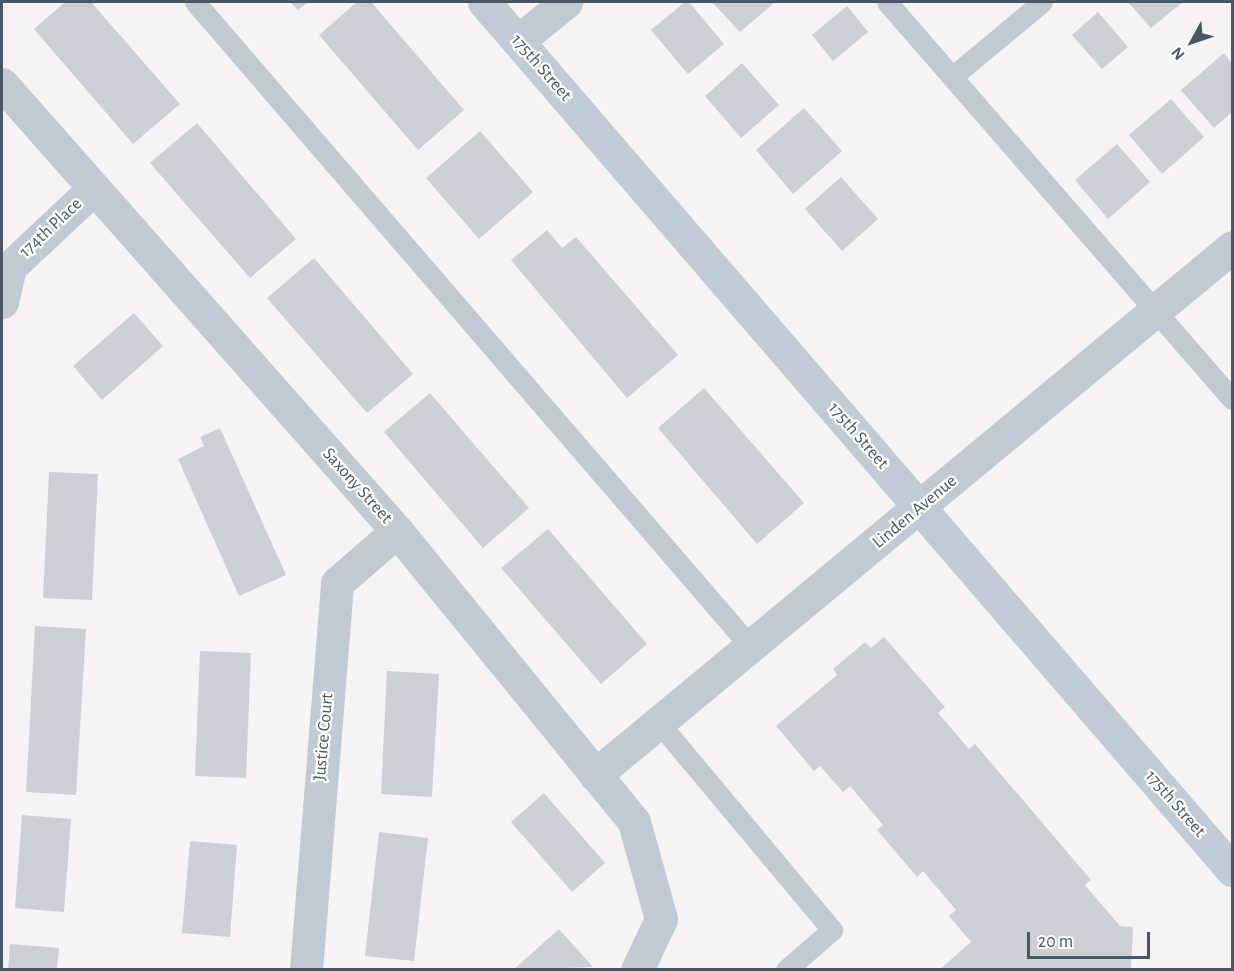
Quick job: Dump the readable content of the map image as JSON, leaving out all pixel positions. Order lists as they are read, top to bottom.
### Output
{
  "streets": {
    "street": [
      "175th Street",
      "174th Place",
      "Saxony Street",
      "Linden Avenue",
      "Justice Court"
    ]
  },
  "crossings": [
    ["175th Street", "Linden Avenue"],
    ["174th Place", "Saxony Street"],
    ["Saxony Street", "Linden Avenue"],
    ["Saxony Street", "Justice Court"]
  ],
  "scale_bar": "20 m",
  "north": "bottom left"
}
